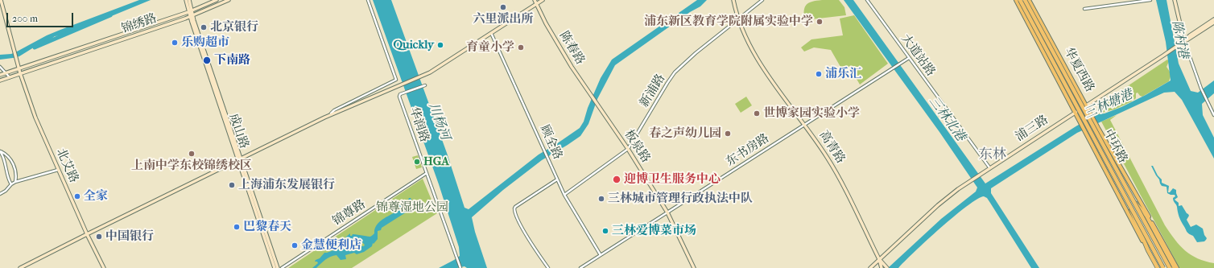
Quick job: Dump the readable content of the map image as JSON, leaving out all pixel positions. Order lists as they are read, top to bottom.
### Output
{
  "streets": {
    "highway": ["中环路"],
    "main road": [
      "锦绣路",
      "陈春路",
      "华夏西路",
      "浦三路",
      "成山路",
      "板泉路",
      "高青路",
      "北艾路"
    ],
    "street": [
      "大道站路",
      "新浦路",
      "华润路",
      "顾全路",
      "东书房路",
      "锦尊路"
    ]
  },
  "crossings": [
    ["锦绣路", "成山路"],
    ["锦绣路", "北艾路"],
    ["陈春路", "板泉路"],
    ["大道站路", "浦三路"],
    ["大道站路", "东书房路"],
    ["华夏西路", "浦三路"],
    ["新浦路", "顾全路"],
    ["新浦路", "板泉路"],
    ["新浦路", "高青路"],
    ["华润路", "锦尊路"],
    ["浦三路", "高青路"],
    ["顾全路", "东书房路"],
    ["板泉路", "东书房路"],
    ["高青路", "东书房路"]
  ],
  "districts": ["东林"],
  "water": [
    "陈村港",
    "三林塘港",
    "三林北港",
    "川杨河"
  ],
  "parks": ["锦尊湿地公园"],
  "places": [
    "六里派出所",
    "浦东新区教育学院附属实验中学",
    "北京银行",
    "乐购超市",
    "Quickly",
    "育童小学",
    "下南路",
    "浦乐汇",
    "世博家园实验小学",
    "春之声幼儿园",
    "上南中学东校锦绣校区",
    "HGA",
    "迎博卫生服务中心",
    "上海浦东发展银行",
    "全家",
    "三林城市管理行政执法中队",
    "巴黎春天",
    "三林爱博菜市场",
    "中国银行",
    "金慧便利店"
  ],
  "scale_bar": "200 m"
}
